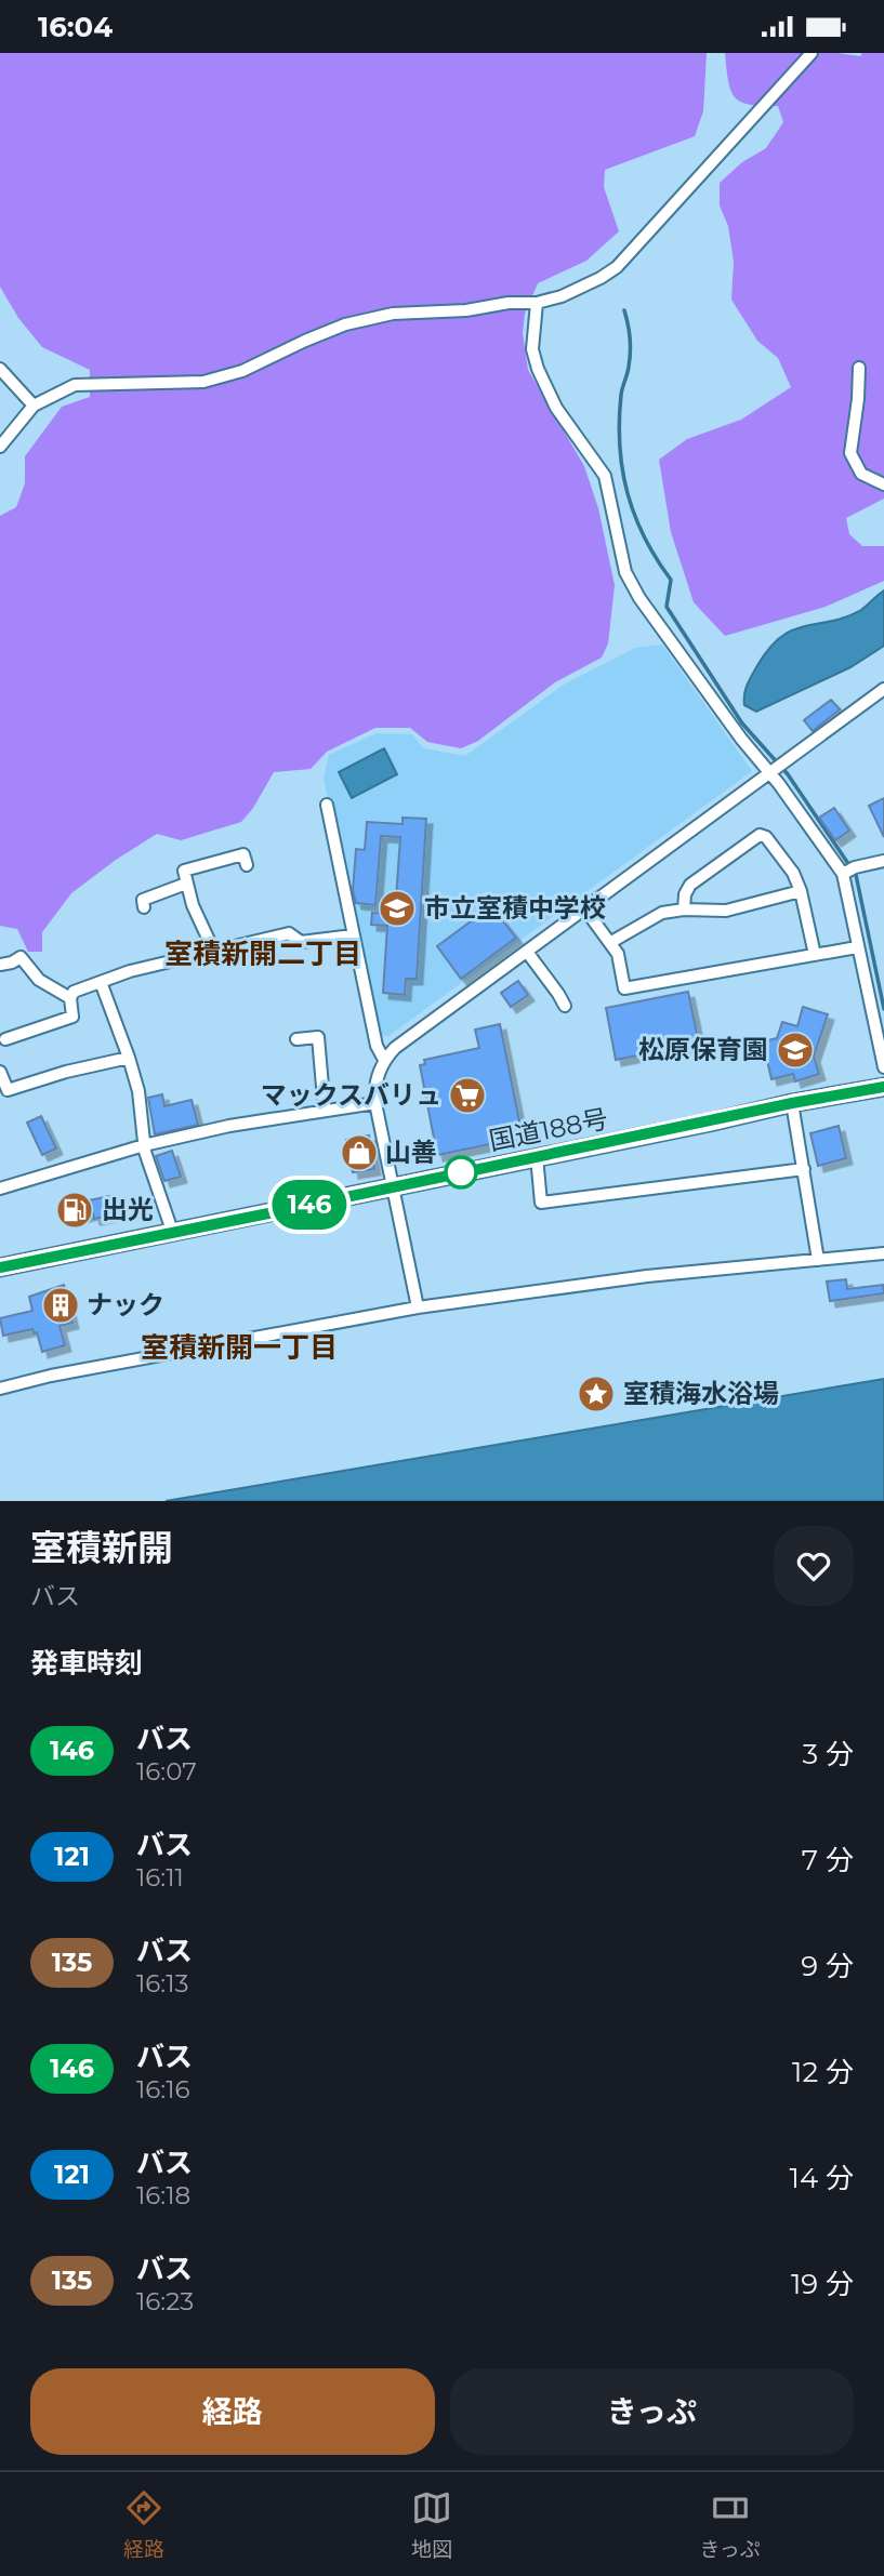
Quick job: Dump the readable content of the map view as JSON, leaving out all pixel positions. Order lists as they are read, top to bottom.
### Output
{
  "streets": {
    "highway": ["国道188号"]
  },
  "districts": ["室積新開二丁目", "室積新開一丁目"],
  "places": {
    "school or university": ["市立室積中学校", "松原保育園"],
    "supermarket": ["マックスバリュ"],
    "shop": ["山善"],
    "fuel station": ["出光"],
    "building": ["ナック"],
    "place": ["室積海水浴場"]
  },
  "lines": ["bus line 146"],
  "page": {
    "status": "16:04",
    "on_map": "146",
    "heading": [
      ["室積新開", "バス"],
      "発車時刻"
    ],
    "list": [
      {
        "mark": "146",
        "name": "バス",
        "note": "16:07",
        "value": "3 分"
      },
      {
        "mark": "121",
        "name": "バス",
        "note": "16:11",
        "value": "7 分"
      },
      {
        "mark": "135",
        "name": "バス",
        "note": "16:13",
        "value": "9 分"
      },
      {
        "mark": "146",
        "name": "バス",
        "note": "16:16",
        "value": "12 分"
      },
      {
        "mark": "121",
        "name": "バス",
        "note": "16:18",
        "value": "14 分"
      },
      {
        "mark": "135",
        "name": "バス",
        "note": "16:23",
        "value": "19 分"
      }
    ],
    "buttons": ["経路", "きっぷ"],
    "tabs": ["経路", "地図", "きっぷ"]
  }
}
